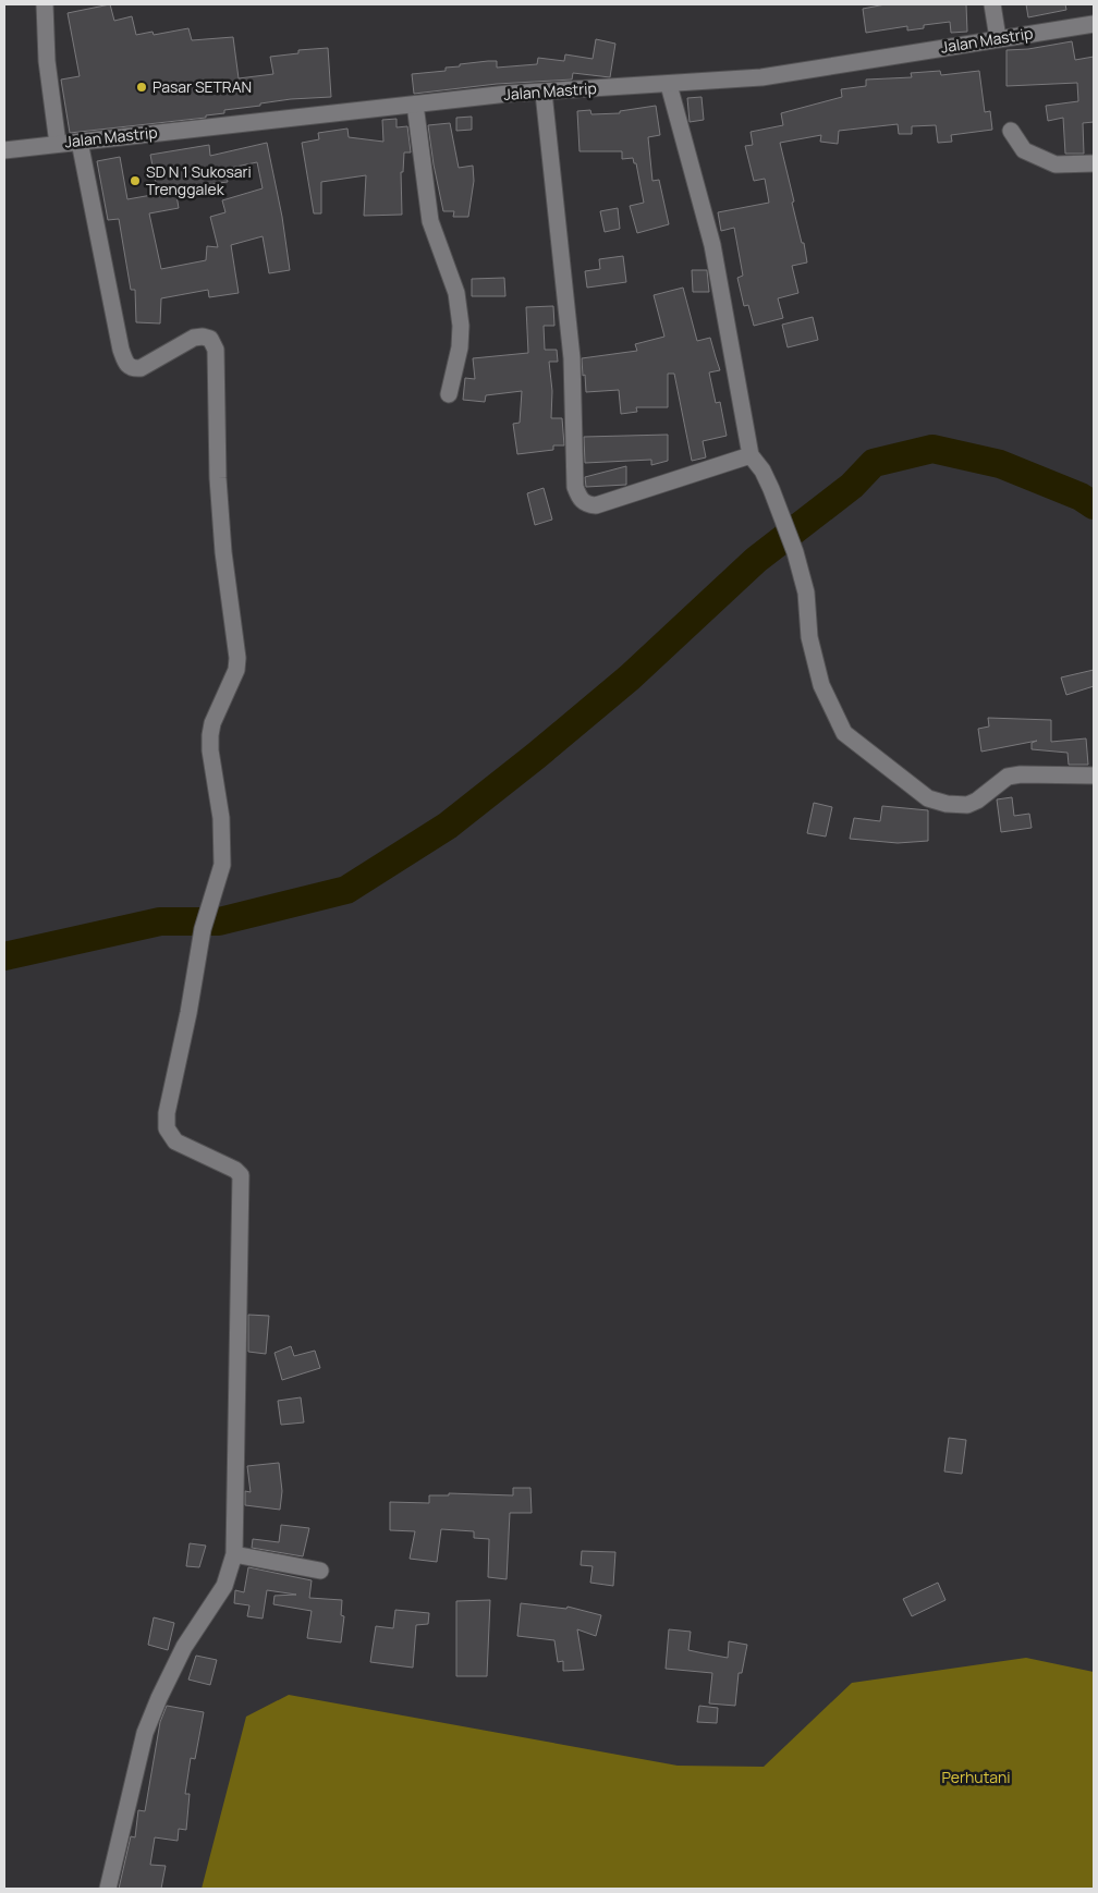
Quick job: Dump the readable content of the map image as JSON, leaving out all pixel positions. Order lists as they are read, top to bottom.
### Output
{
  "streets": {
    "street": ["Jalan Mastrip"]
  },
  "parks": ["Perhutani"],
  "places": ["Pasar SETRAN", "SD N 1 Sukosari Trenggalek"]
}
